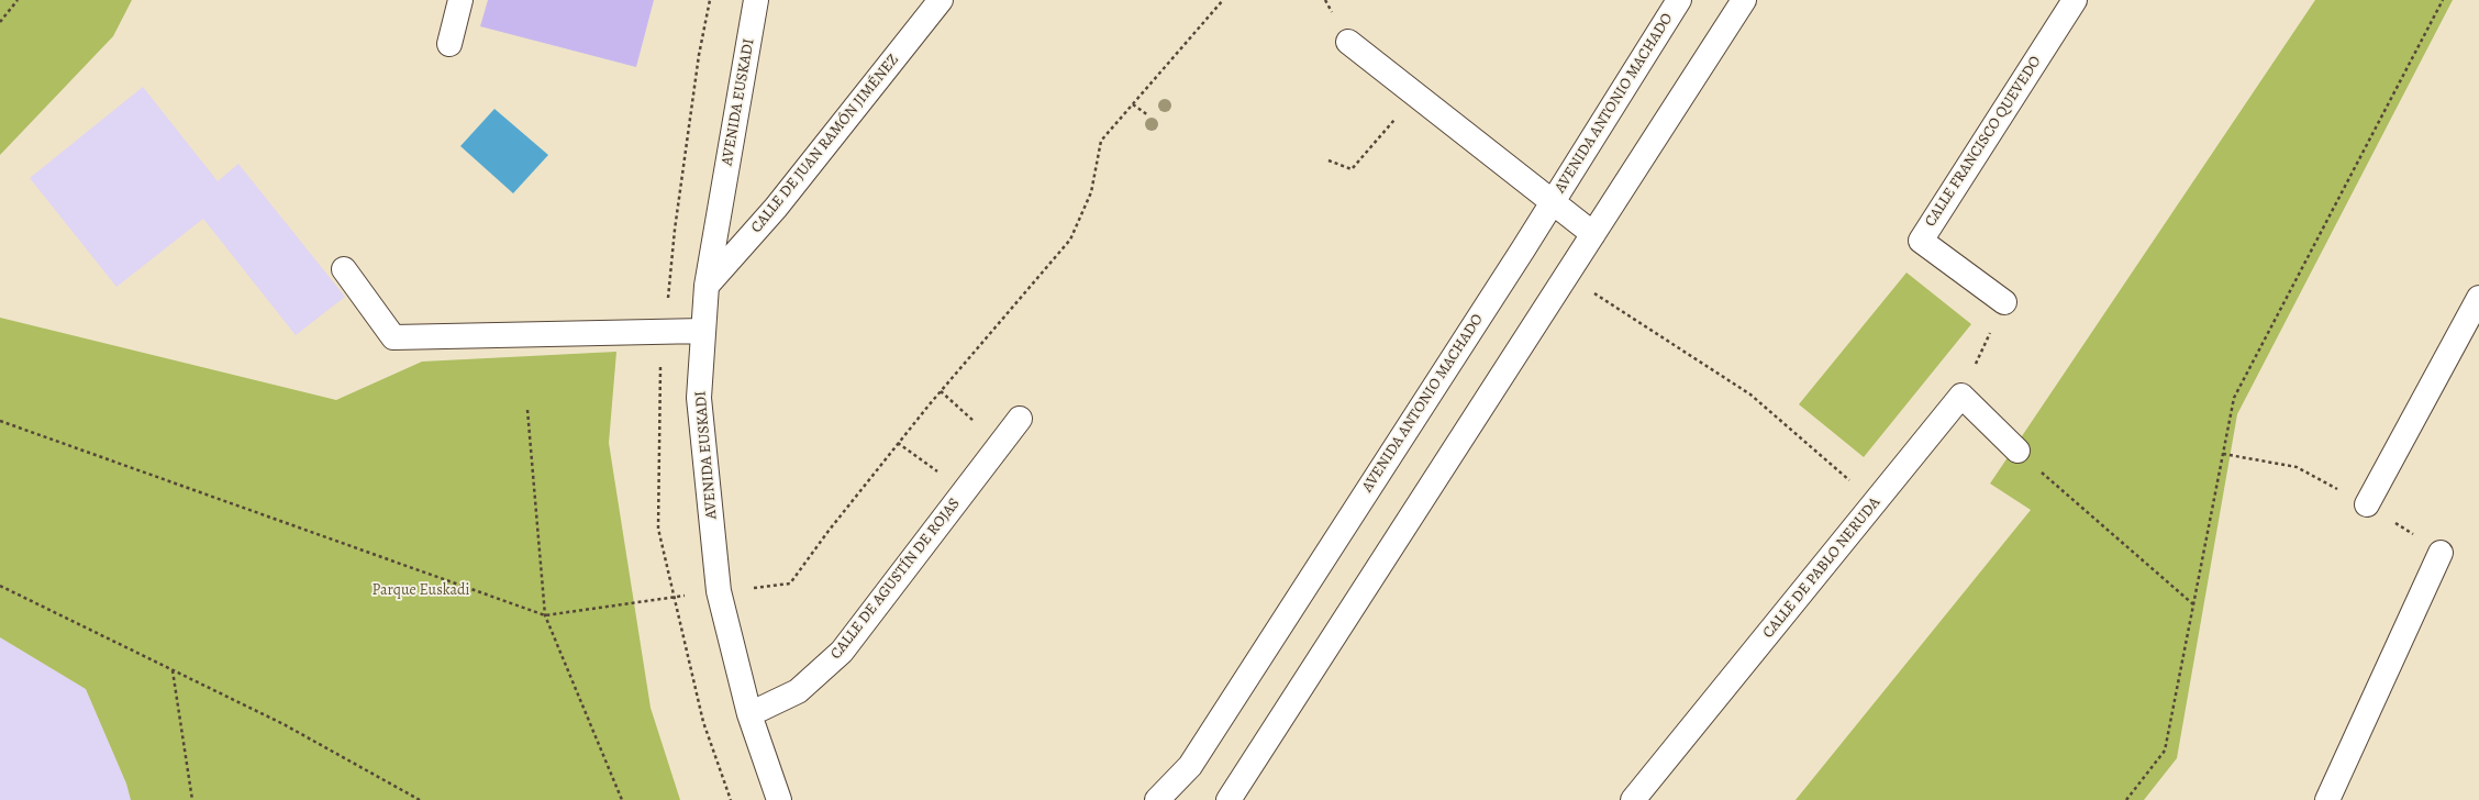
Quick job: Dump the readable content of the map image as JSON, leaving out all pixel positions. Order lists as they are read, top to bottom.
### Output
{
  "streets": {
    "street": [
      "AVENIDA EUSKADI",
      "AVENIDA ANTONIO MACHADO",
      "CALLE FRANCISCO QUEVEDO",
      "CALLE DE JUAN RAMÓN JIMÉNEZ",
      "CALLE DE PABLO NERUDA",
      "CALLE DE AGUSTÍN DE ROJAS"
    ]
  },
  "crossings": [
    ["AVENIDA EUSKADI", "CALLE DE JUAN RAMÓN JIMÉNEZ"],
    ["AVENIDA EUSKADI", "CALLE DE AGUSTÍN DE ROJAS"]
  ],
  "parks": ["Parque Euskadi"]
}
